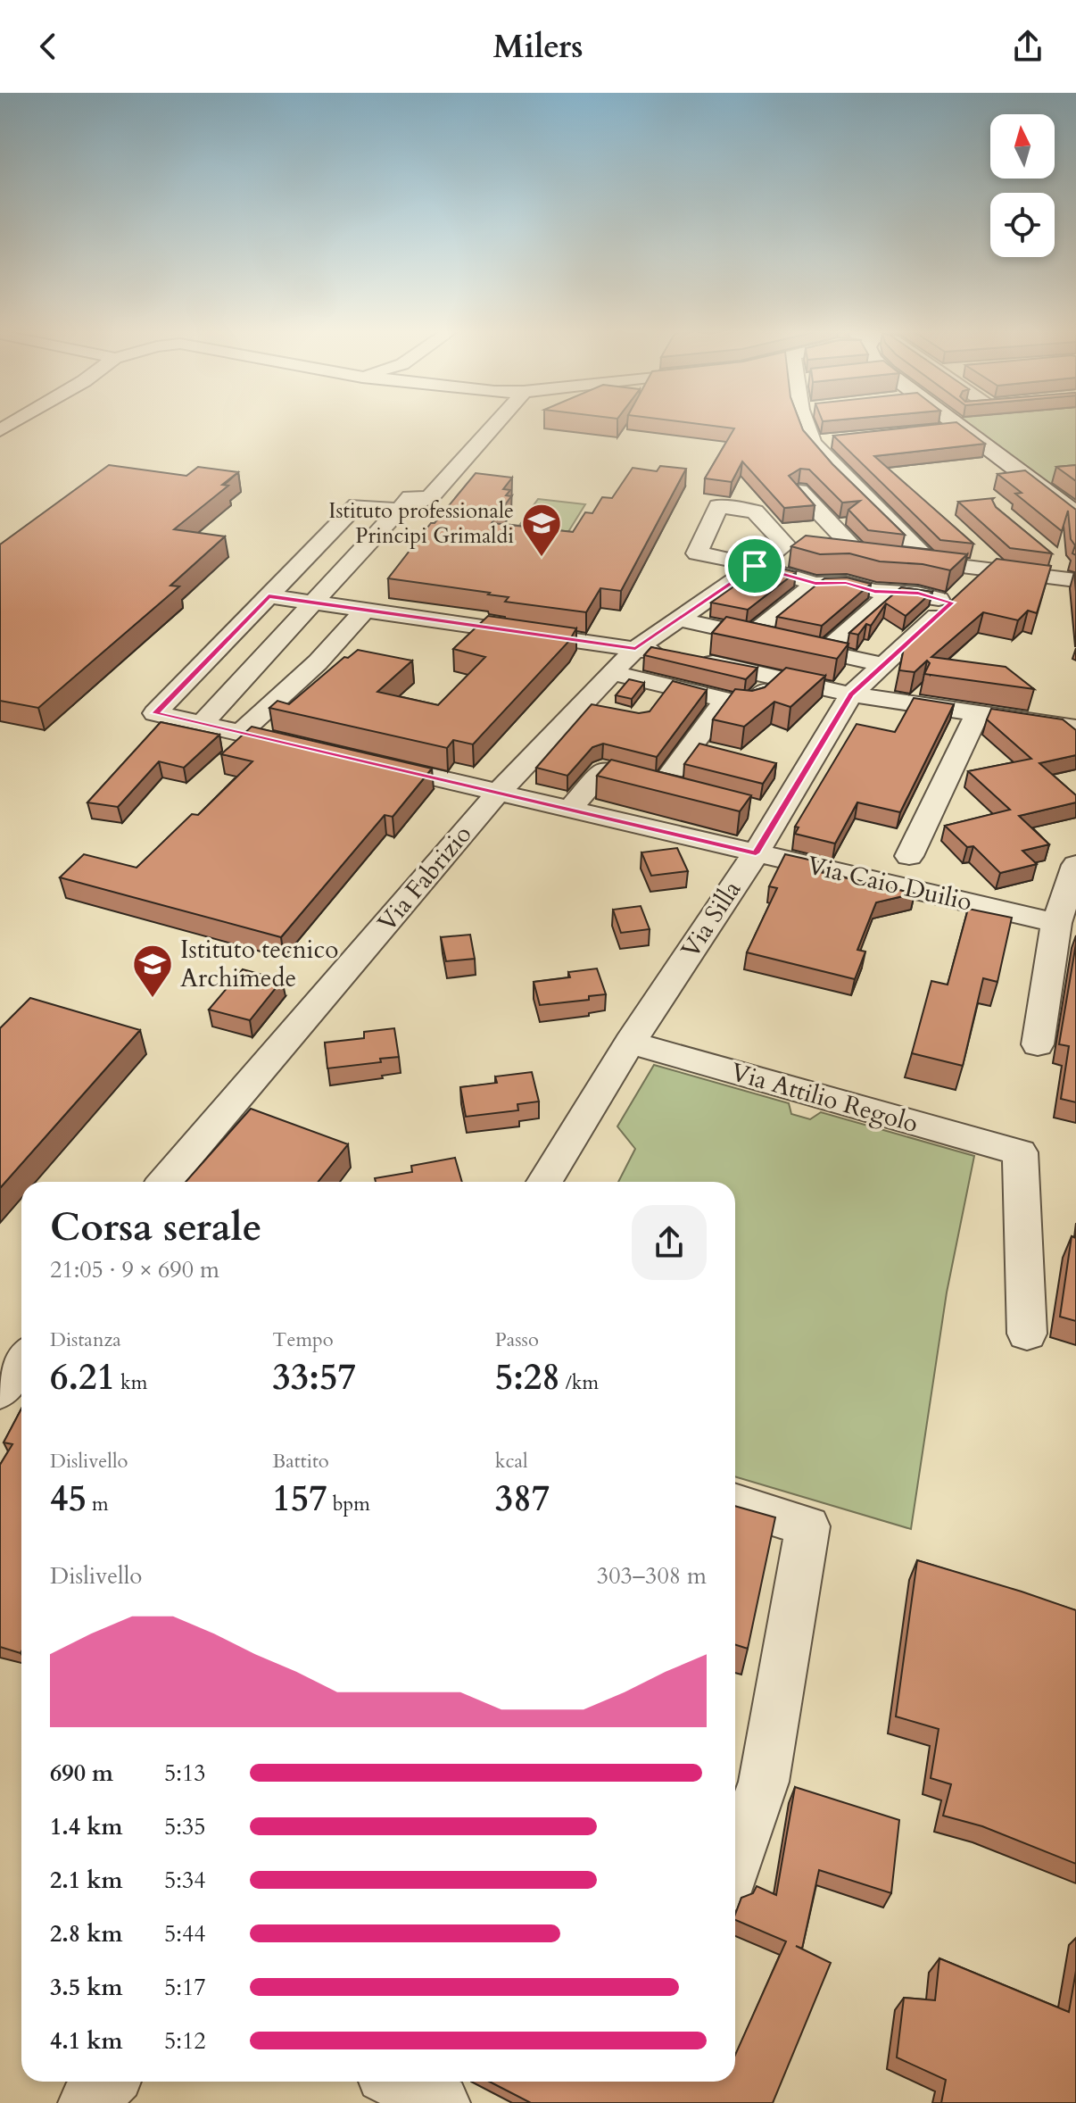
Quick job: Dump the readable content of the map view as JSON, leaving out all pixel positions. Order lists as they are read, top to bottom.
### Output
{
  "streets": {
    "street": [
      "Via Fabrizio",
      "Via Caio Duilio",
      "Via Silla",
      "Via Attilio Regolo"
    ]
  },
  "crossings": [
    ["Via Fabrizio", "Via Caio Duilio"],
    ["Via Caio Duilio", "Via Silla"],
    ["Via Silla", "Via Attilio Regolo"]
  ],
  "places": {
    "school or university": ["Istituto professionale Principi Grimaldi", "Istituto tecnico Archimede"]
  },
  "north": "top",
  "page": {
    "header": "Milers",
    "heading": ["Corsa serale", "21:05 · 9 × 690 m"],
    "stats": [
      ["Distanza", "6.21 km"],
      ["Tempo", "33:57"],
      ["Passo", "5:28 /km"],
      ["Dislivello", "45 m"],
      ["Battito", "157 bpm"],
      ["kcal", "387"]
    ],
    "chart": ["Dislivello", "303–308 m"],
    "list": [
      {
        "name": "690 m",
        "note": "5:13"
      },
      {
        "name": "1.4 km",
        "note": "5:35"
      },
      {
        "name": "2.1 km",
        "note": "5:34"
      },
      {
        "name": "2.8 km",
        "note": "5:44"
      },
      {
        "name": "3.5 km",
        "note": "5:17"
      },
      {
        "name": "4.1 km",
        "note": "5:12"
      }
    ]
  }
}
